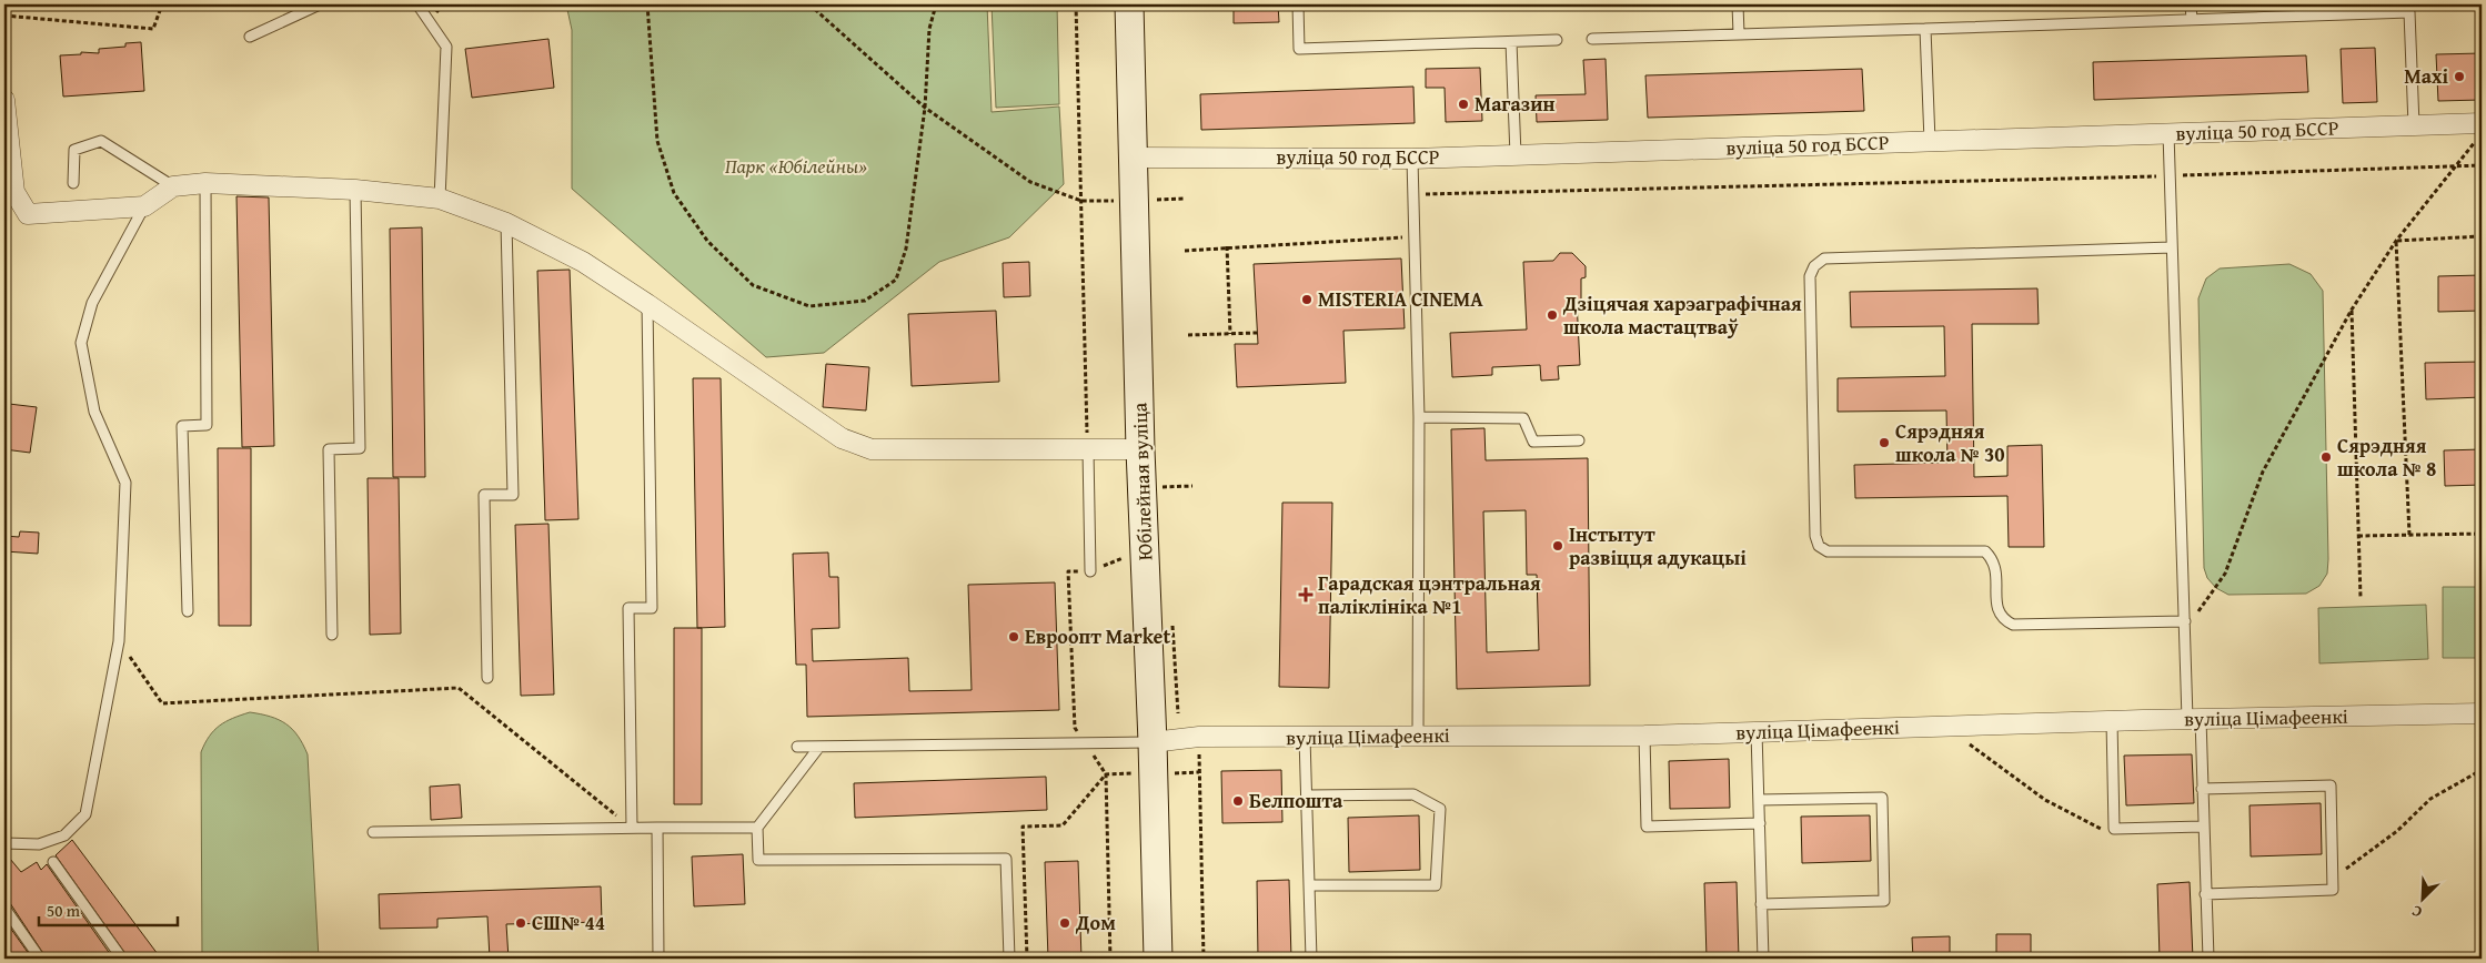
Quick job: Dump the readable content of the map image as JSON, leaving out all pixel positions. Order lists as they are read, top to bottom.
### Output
{
  "streets": {
    "main road": ["Юбілейная вуліца"],
    "street": ["вуліца 50 год БССР", "вуліца Цімафеенкі"]
  },
  "crossings": [
    ["вуліца 50 год БССР", "Юбілейная вуліца"],
    ["Юбілейная вуліца", "вуліца Цімафеенкі"]
  ],
  "parks": ["Парк «Юбілейны»"],
  "places": {
    "other": [
      "Maxi",
      "Магазин",
      "MISTERIA CINEMA",
      "Дзіцячая харэаграфічная школа мастацтваў",
      "Сярэдняя школа № 30",
      "Сярэдняя школа № 8",
      "Інстытут развіцця адукацыі",
      "Евроопт Market",
      "Белпошта",
      "СШ№ 44",
      "Дом"
    ],
    "health": ["Гарадская цэнтральная паліклініка №1"]
  },
  "scale_bar": "50 m",
  "north": "bottom left"
}
